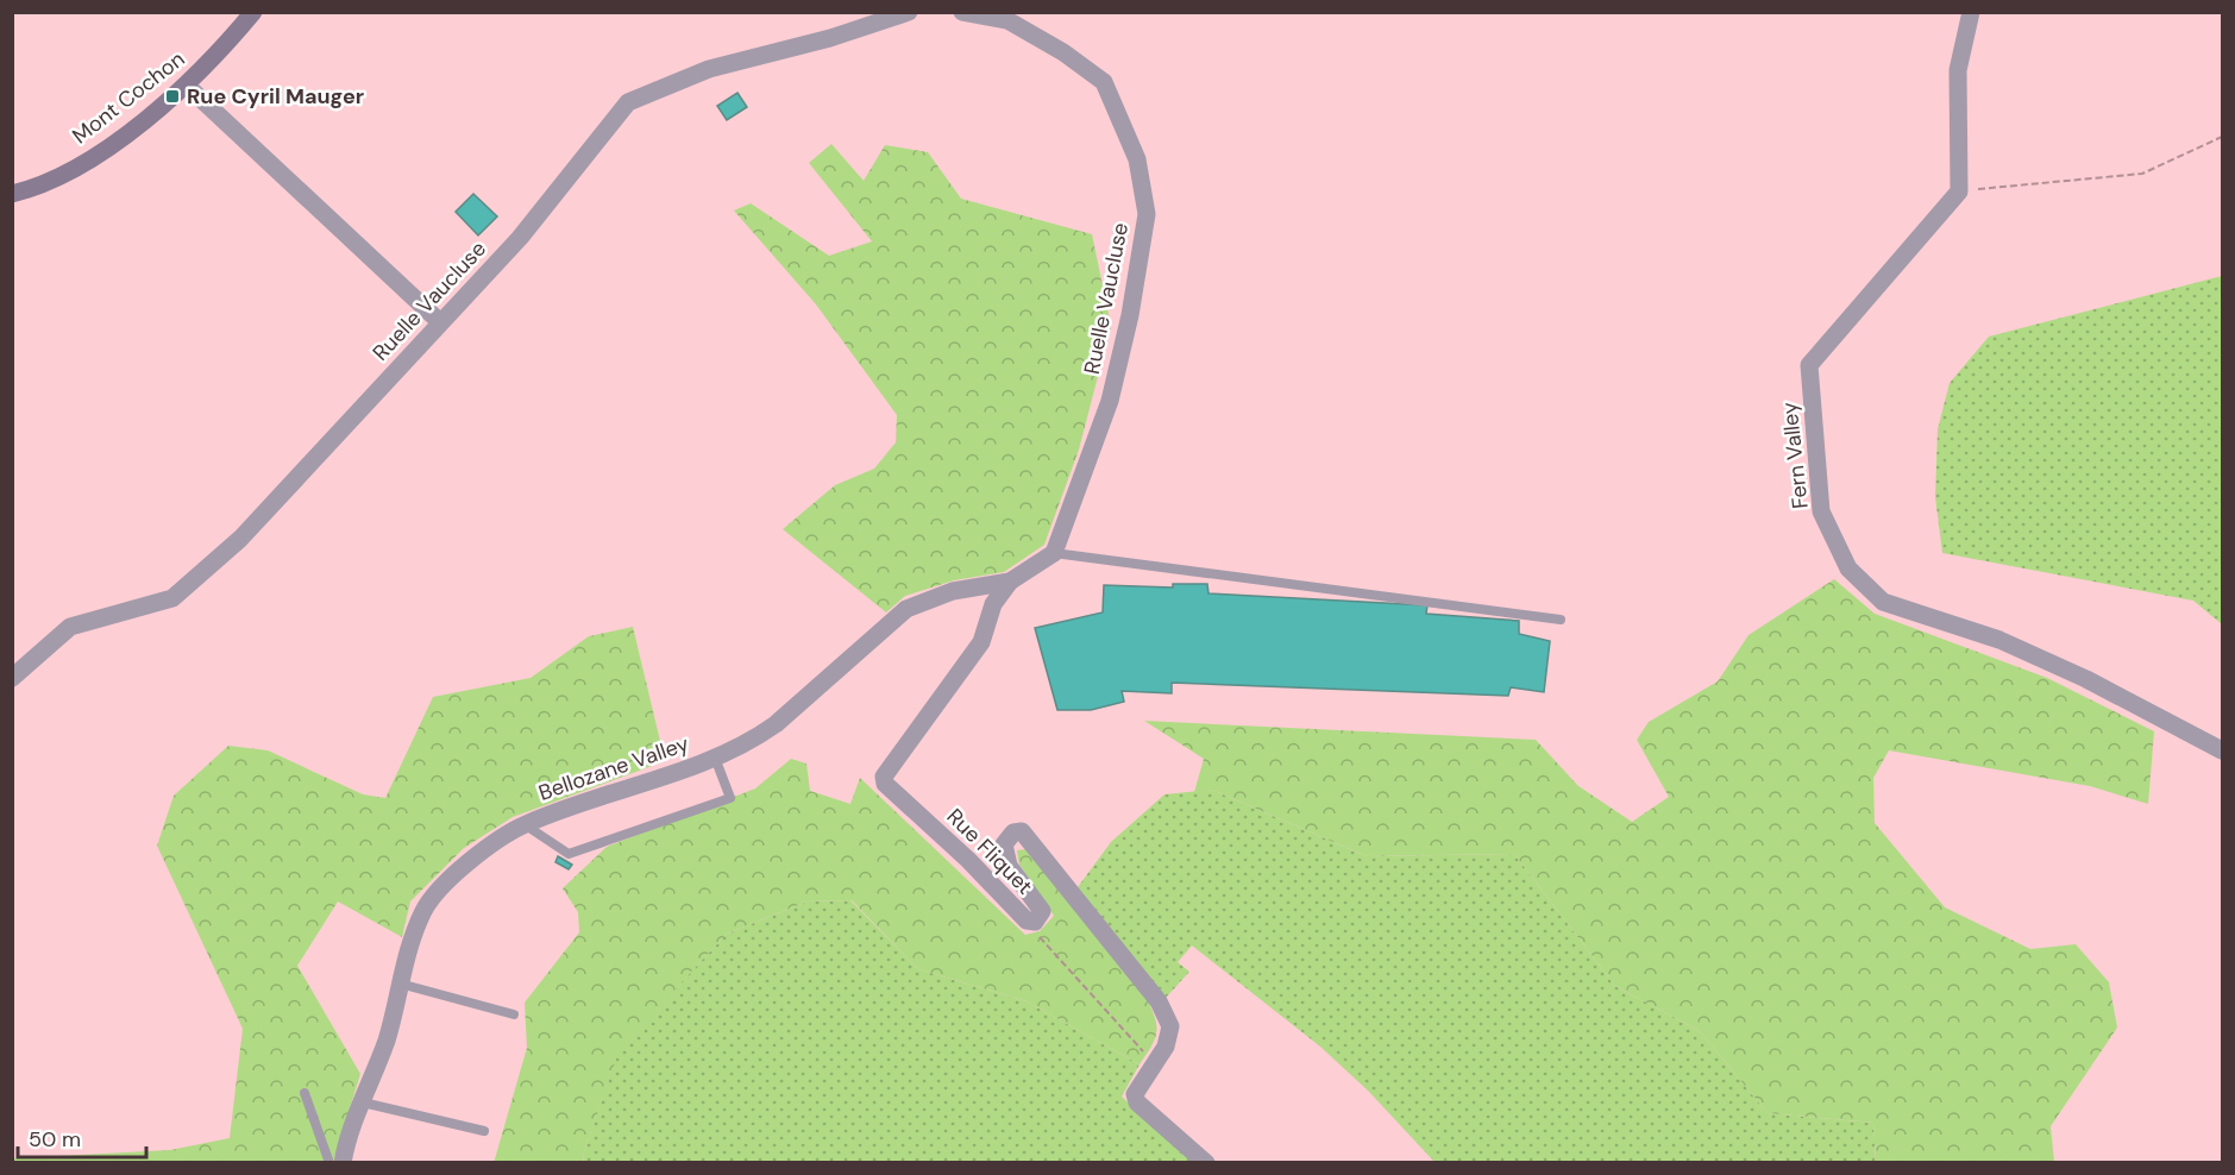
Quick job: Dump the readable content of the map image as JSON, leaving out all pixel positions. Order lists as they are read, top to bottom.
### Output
{
  "streets": {
    "main road": ["Mont Cochon"],
    "street": [
      "Ruelle Vaucluse",
      "Fern Valley",
      "Bellozane Valley",
      "Rue Fliquet"
    ]
  },
  "crossings": [
    ["Ruelle Vaucluse", "Bellozane Valley"],
    ["Bellozane Valley", "Rue Fliquet"]
  ],
  "places": {
    "transit": ["Rue Cyril Mauger"]
  },
  "scale_bar": "50 m"
}
